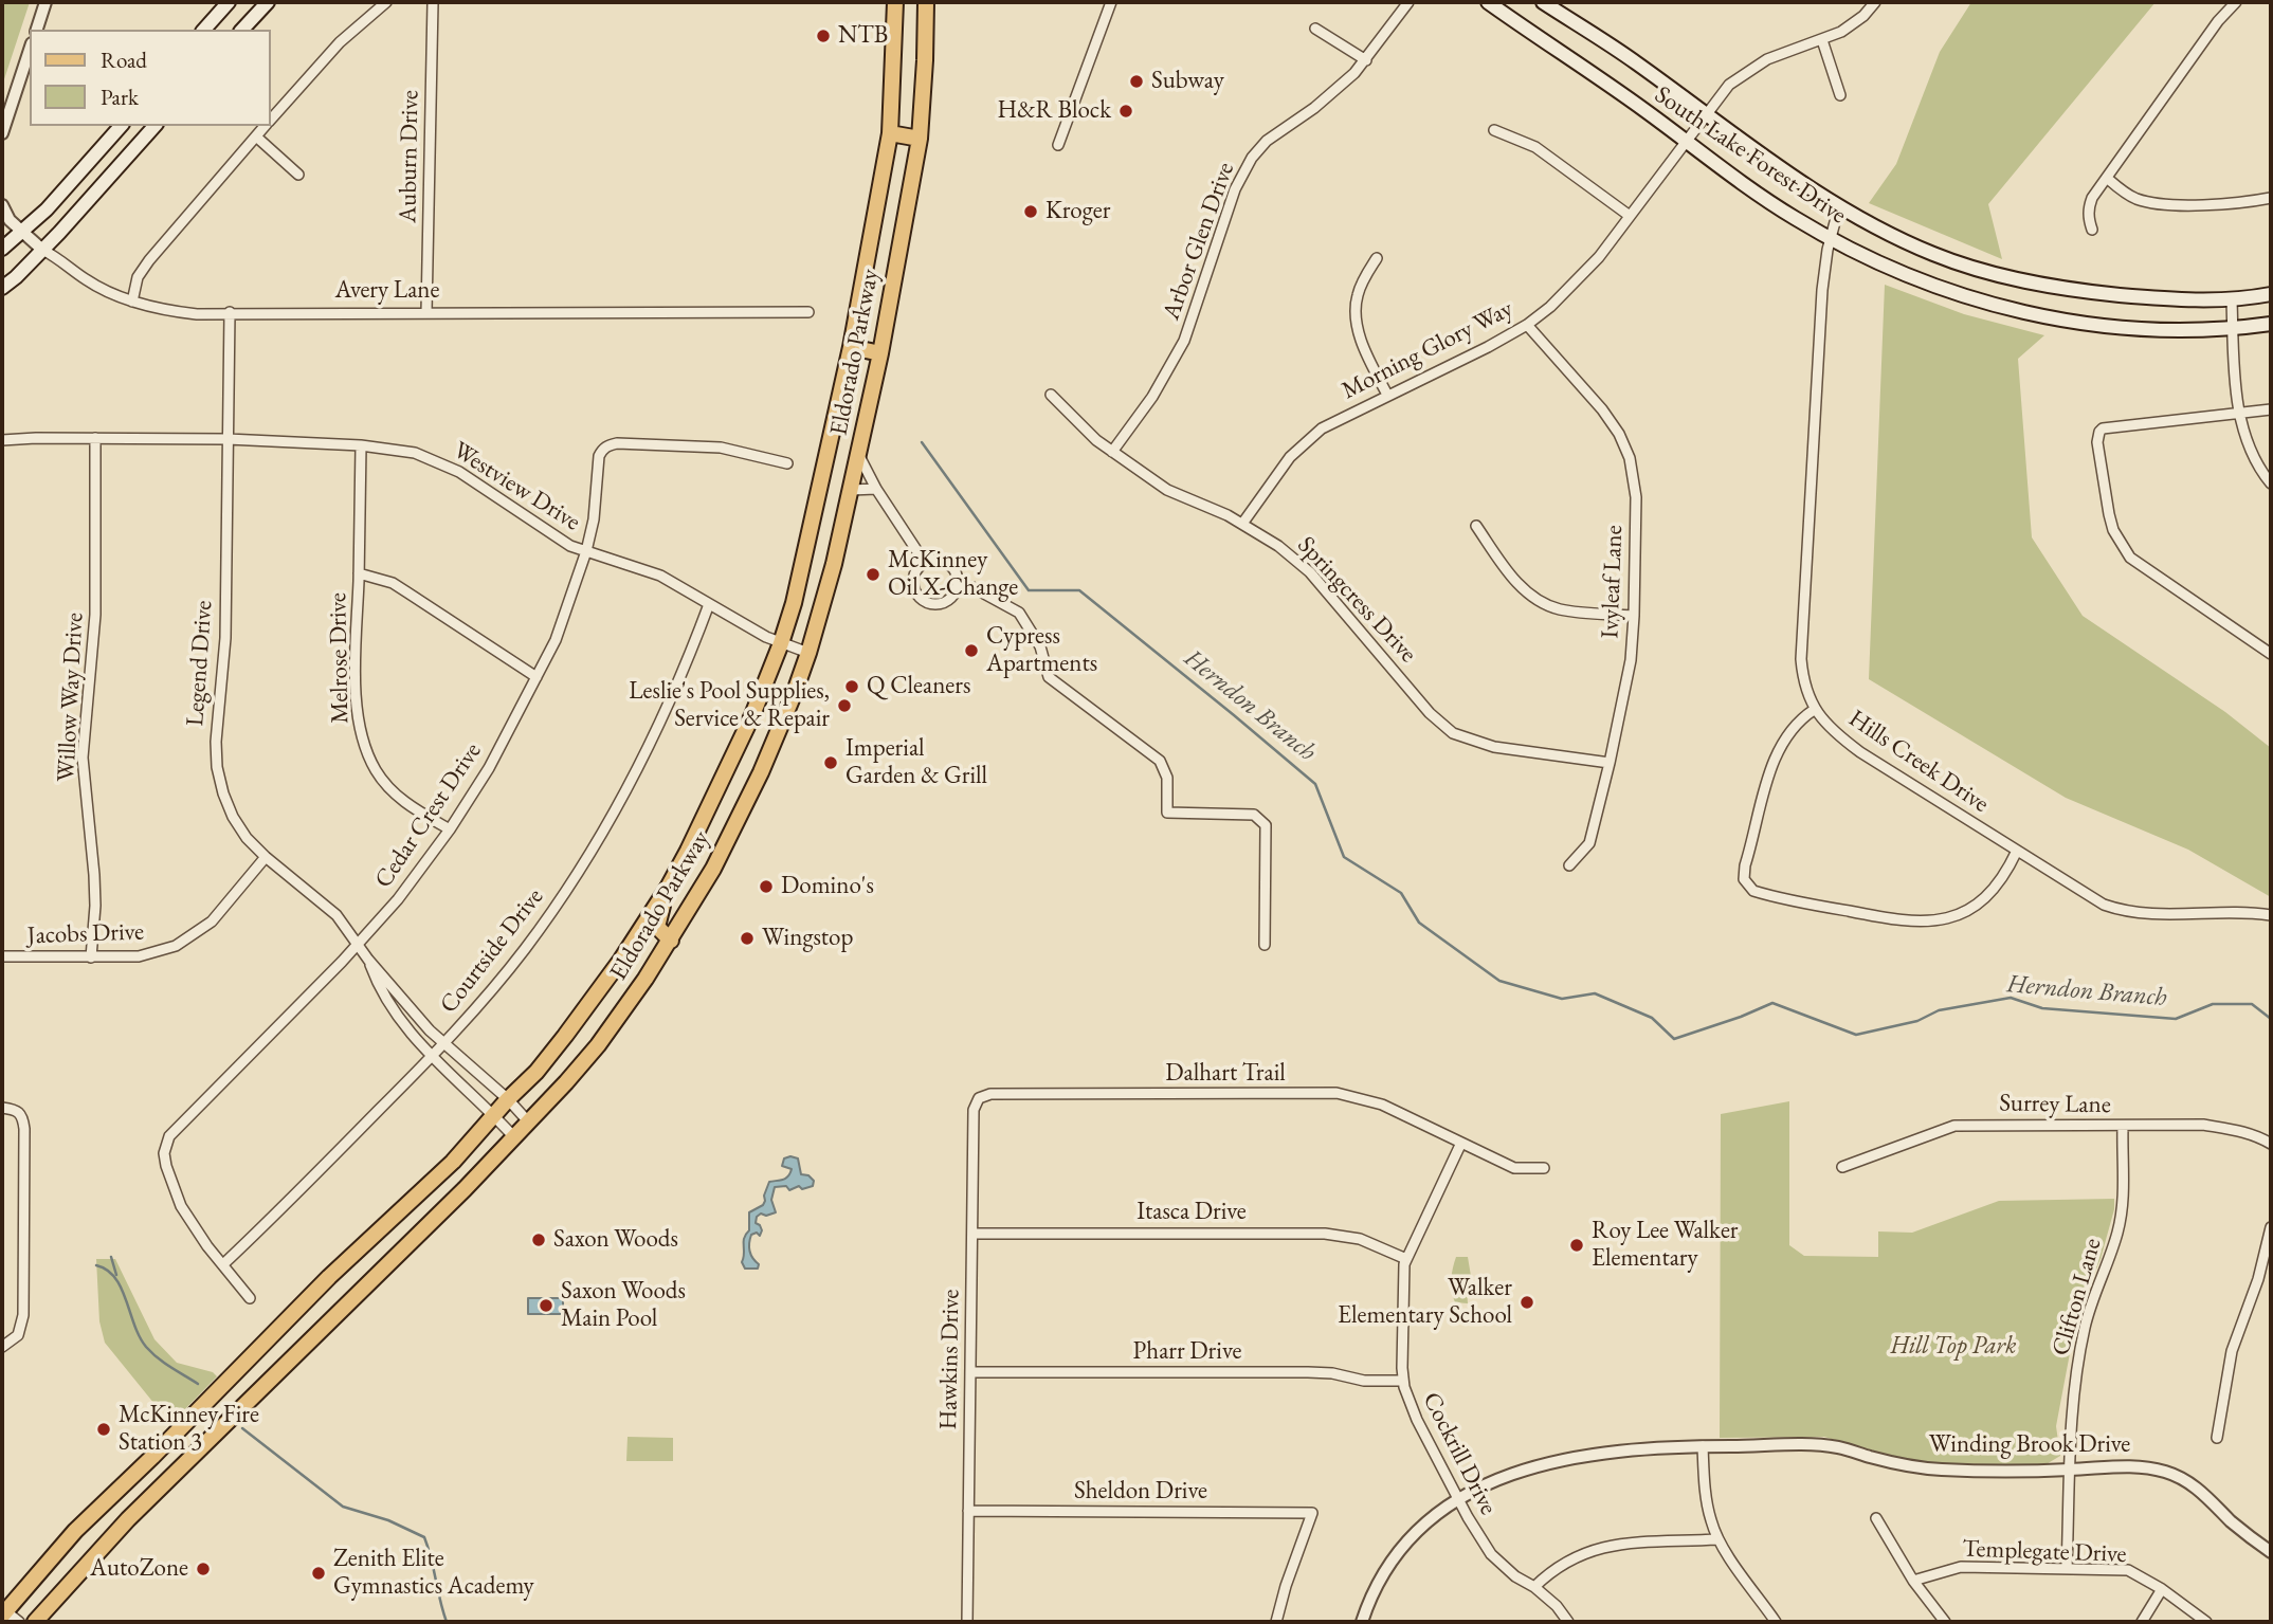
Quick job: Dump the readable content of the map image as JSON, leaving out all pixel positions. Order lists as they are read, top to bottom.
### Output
{
  "streets": {
    "main road": ["South Lake Forest Drive", "Eldorado Parkway"],
    "street": [
      "Auburn Drive",
      "Arbor Glen Drive",
      "Avery Lane",
      "Morning Glory Way",
      "Westview Drive",
      "Ivyleaf Lane",
      "Springcress Drive",
      "Melrose Drive",
      "Legend Drive",
      "Willow Way Drive",
      "Hills Creek Drive",
      "Cedar Crest Drive",
      "Jacobs Drive",
      "Courtside Drive",
      "Dalhart Trail",
      "Surrey Lane",
      "Itasca Drive",
      "Clifton Lane",
      "Pharr Drive",
      "Hawkins Drive",
      "Winding Brook Drive",
      "Cockrill Drive",
      "Sheldon Drive",
      "Templegate Drive"
    ]
  },
  "crossings": [
    ["South Lake Forest Drive", "Morning Glory Way"],
    ["South Lake Forest Drive", "Hills Creek Drive"],
    ["Auburn Drive", "Avery Lane"],
    ["Arbor Glen Drive", "Springcress Drive"],
    ["Avery Lane", "Legend Drive"],
    ["Morning Glory Way", "Ivyleaf Lane"],
    ["Morning Glory Way", "Springcress Drive"],
    ["Eldorado Parkway", "Westview Drive"],
    ["Eldorado Parkway", "Legend Drive"],
    ["Westview Drive", "Melrose Drive"],
    ["Westview Drive", "Legend Drive"],
    ["Westview Drive", "Willow Way Drive"],
    ["Westview Drive", "Cedar Crest Drive"],
    ["Westview Drive", "Courtside Drive"],
    ["Ivyleaf Lane", "Springcress Drive"],
    ["Melrose Drive", "Cedar Crest Drive"],
    ["Legend Drive", "Cedar Crest Drive"],
    ["Legend Drive", "Jacobs Drive"],
    ["Legend Drive", "Courtside Drive"],
    ["Willow Way Drive", "Jacobs Drive"],
    ["Cedar Crest Drive", "Courtside Drive"],
    ["Dalhart Trail", "Hawkins Drive"],
    ["Dalhart Trail", "Cockrill Drive"],
    ["Surrey Lane", "Clifton Lane"],
    ["Itasca Drive", "Hawkins Drive"],
    ["Itasca Drive", "Cockrill Drive"],
    ["Clifton Lane", "Winding Brook Drive"],
    ["Clifton Lane", "Templegate Drive"],
    ["Pharr Drive", "Hawkins Drive"],
    ["Pharr Drive", "Cockrill Drive"],
    ["Hawkins Drive", "Sheldon Drive"],
    ["Winding Brook Drive", "Cockrill Drive"]
  ],
  "water": ["Herndon Branch"],
  "parks": ["Hill Top Park"],
  "places": [
    "NTB",
    "Subway",
    "H&R Block",
    "Kroger",
    "McKinney Oil X-Change",
    "Cypress Apartments",
    "Q Cleaners",
    "Leslie's Pool Supplies, Service & Repair",
    "Imperial Garden & Grill",
    "Domino's",
    "Wingstop",
    "Saxon Woods",
    "Roy Lee Walker Elementary",
    "Walker Elementary School",
    "Saxon Woods Main Pool",
    "McKinney Fire Station 3",
    "AutoZone",
    "Zenith Elite Gymnastics Academy"
  ],
  "legend": ["Road", "Park"]
}
